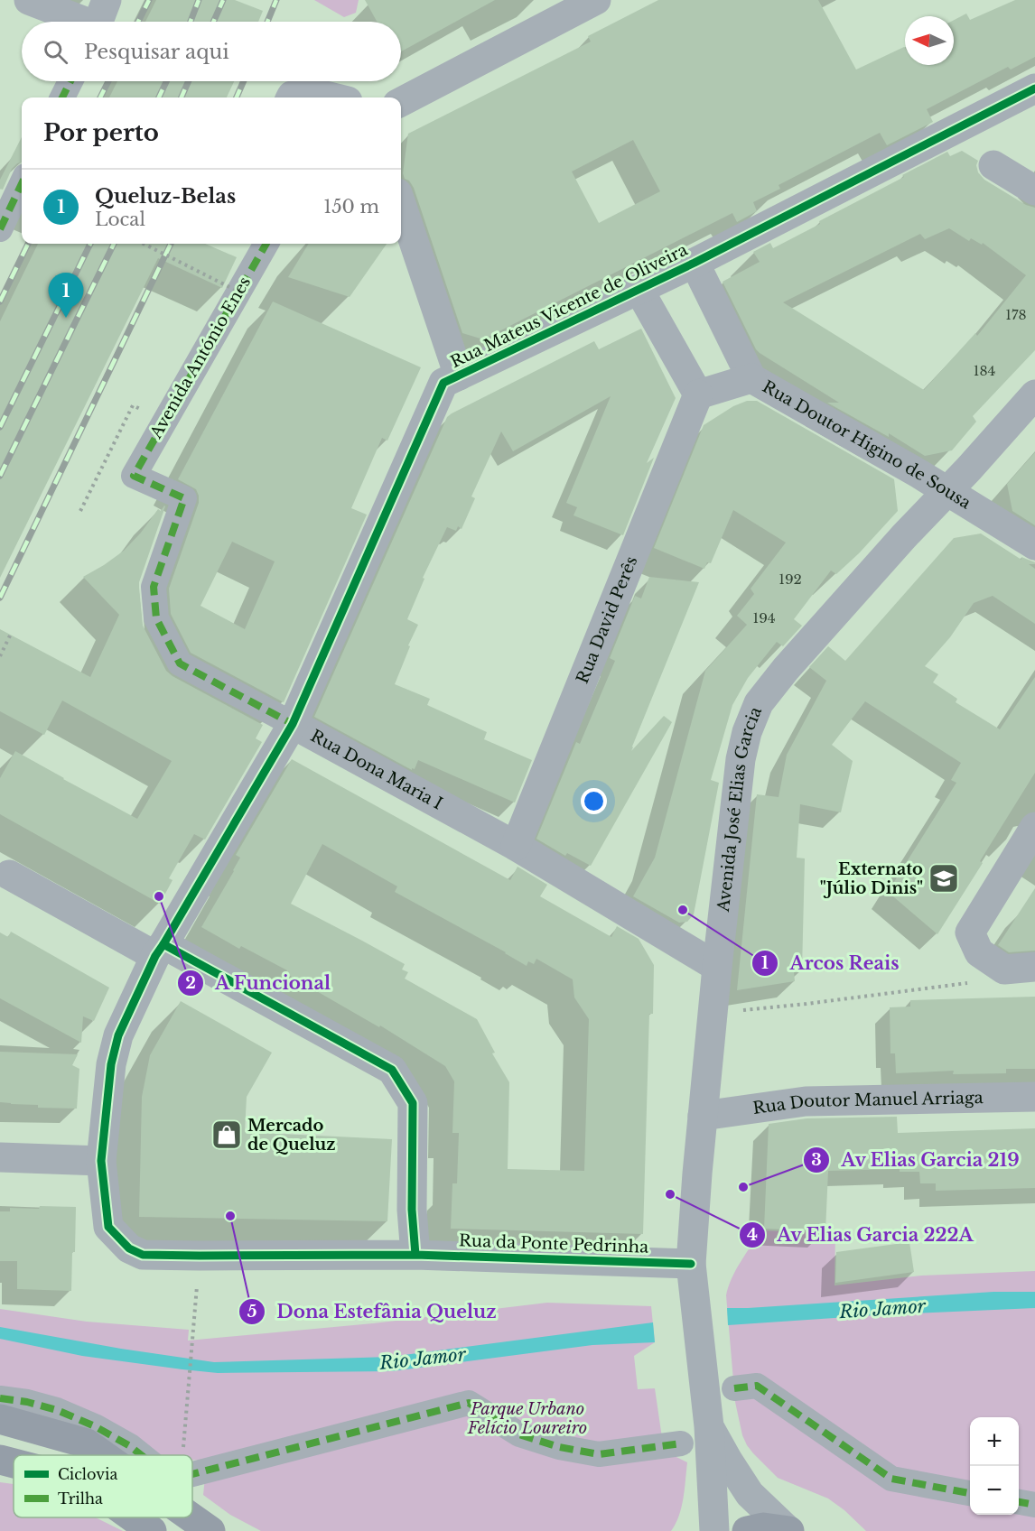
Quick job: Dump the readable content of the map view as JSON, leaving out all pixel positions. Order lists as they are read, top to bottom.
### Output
{
  "streets": {
    "street": [
      "Rua Mateus Vicente de Oliveira",
      "Avenida António Enes",
      "Rua Doutor Higino de Sousa",
      "Rua David Perês",
      "Rua Dona Maria I",
      "Avenida José Elias Garcia",
      "Rua Doutor Manuel Arriaga",
      "Rua da Ponte Pedrinha"
    ]
  },
  "crossings": [
    ["Rua Mateus Vicente de Oliveira", "Rua Doutor Higino de Sousa"],
    ["Rua Mateus Vicente de Oliveira", "Rua Dona Maria I"],
    ["Rua Mateus Vicente de Oliveira", "Rua da Ponte Pedrinha"],
    ["Avenida António Enes", "Rua Dona Maria I"],
    ["Rua Doutor Higino de Sousa", "Avenida José Elias Garcia"],
    ["Rua David Perês", "Rua Dona Maria I"],
    ["Rua Dona Maria I", "Avenida José Elias Garcia"],
    ["Avenida José Elias Garcia", "Rua Doutor Manuel Arriaga"],
    ["Avenida José Elias Garcia", "Rua da Ponte Pedrinha"]
  ],
  "water": ["Rio Jamor"],
  "parks": ["Parque Urbano Felício Loureiro"],
  "places": {
    "school or university": ["Externato \"Júlio Dinis\""],
    "other": [
      "A Funcional",
      "Arcos Reais",
      "Av Elias Garcia 219",
      "Av Elias Garcia 222A",
      "Dona Estefânia Queluz"
    ],
    "shop": ["Mercado de Queluz"]
  },
  "house_numbers": [
    "178",
    "184",
    "192",
    "194"
  ],
  "legend": ["Ciclovia", "Trilha"],
  "north": "left",
  "page": {
    "search": "Pesquisar aqui",
    "heading": "Por perto",
    "list": [
      {
        "mark": "1",
        "name": "Queluz-Belas",
        "note": "Local",
        "value": "150 m"
      }
    ],
    "pins": "1",
    "map_buttons": ["+", "−"]
  }
}
